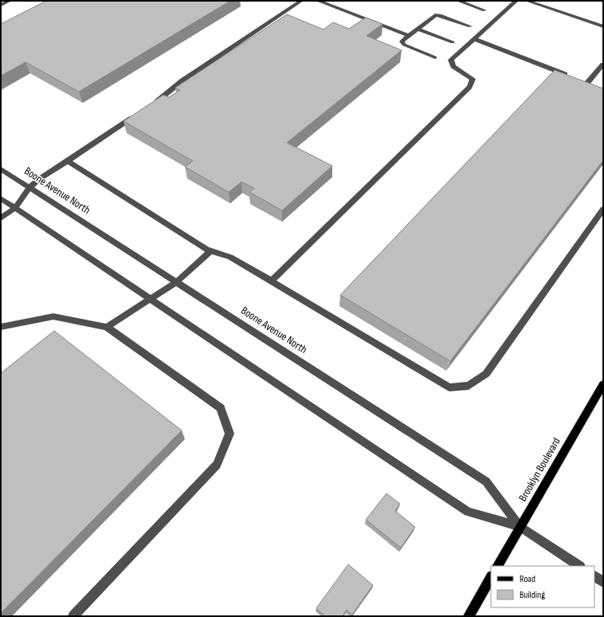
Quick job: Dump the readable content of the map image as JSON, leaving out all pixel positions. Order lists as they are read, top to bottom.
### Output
{
  "streets": {
    "main road": ["Brooklyn Boulevard"],
    "street": ["Boone Avenue North"]
  },
  "crossings": [
    ["Boone Avenue North", "Brooklyn Boulevard"]
  ],
  "legend": ["Road", "Building"]
}
